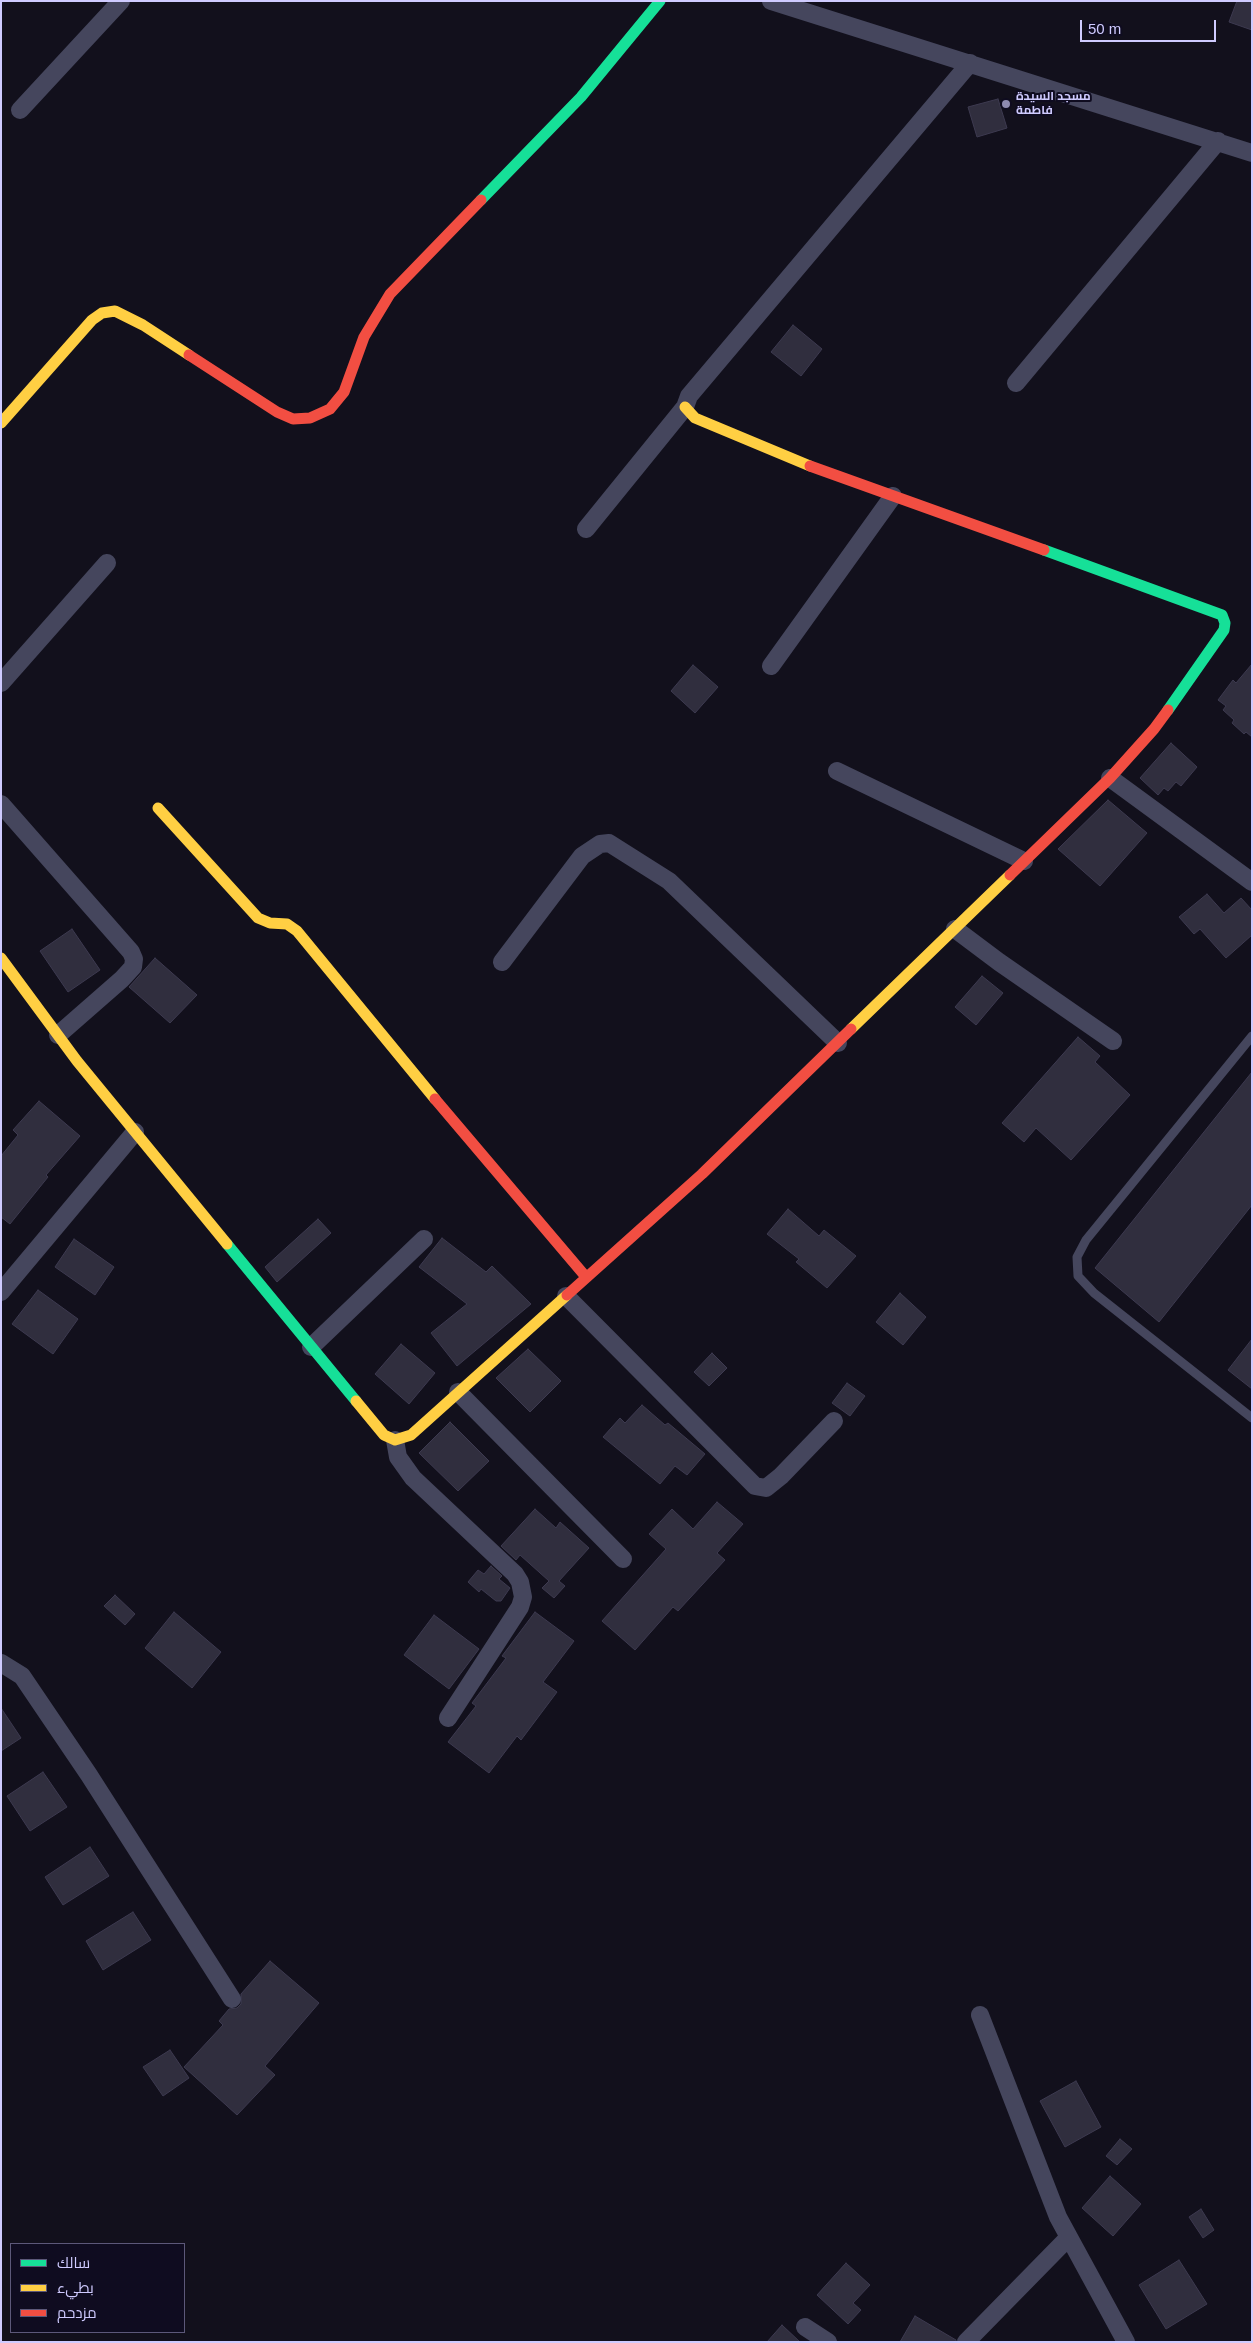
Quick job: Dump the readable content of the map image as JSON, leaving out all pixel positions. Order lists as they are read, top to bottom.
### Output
{
  "places": ["مسجد السيدة فاطمة"],
  "legend": ["سالك", "بطيء", "مزدحم"],
  "scale_bar": "50 m"
}
